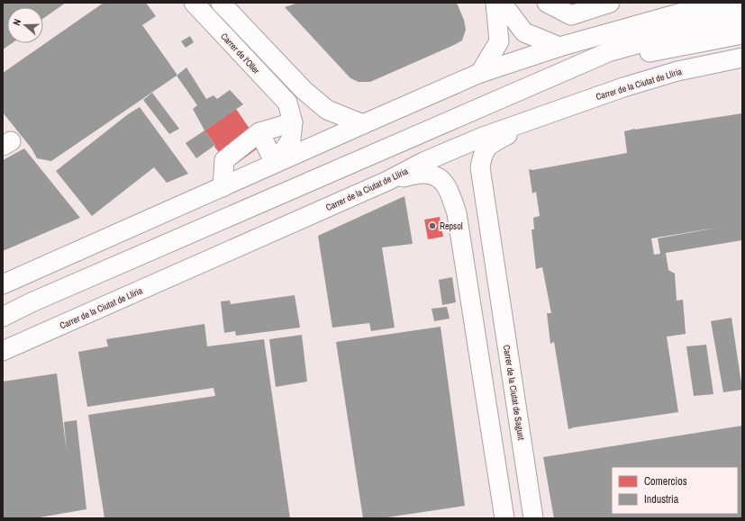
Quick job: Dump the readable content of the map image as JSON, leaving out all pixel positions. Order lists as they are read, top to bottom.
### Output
{
  "streets": {
    "street": ["Carrer de l'Oller", "Carrer de la Ciutat de Llíria", "Carrer de la Ciutat de Sagunt"]
  },
  "crossings": [
    ["Carrer de la Ciutat de Llíria", "Carrer de la Ciutat de Sagunt"]
  ],
  "places": ["Repsol"],
  "legend": ["Comercios", "Industria"],
  "north": "left"
}
